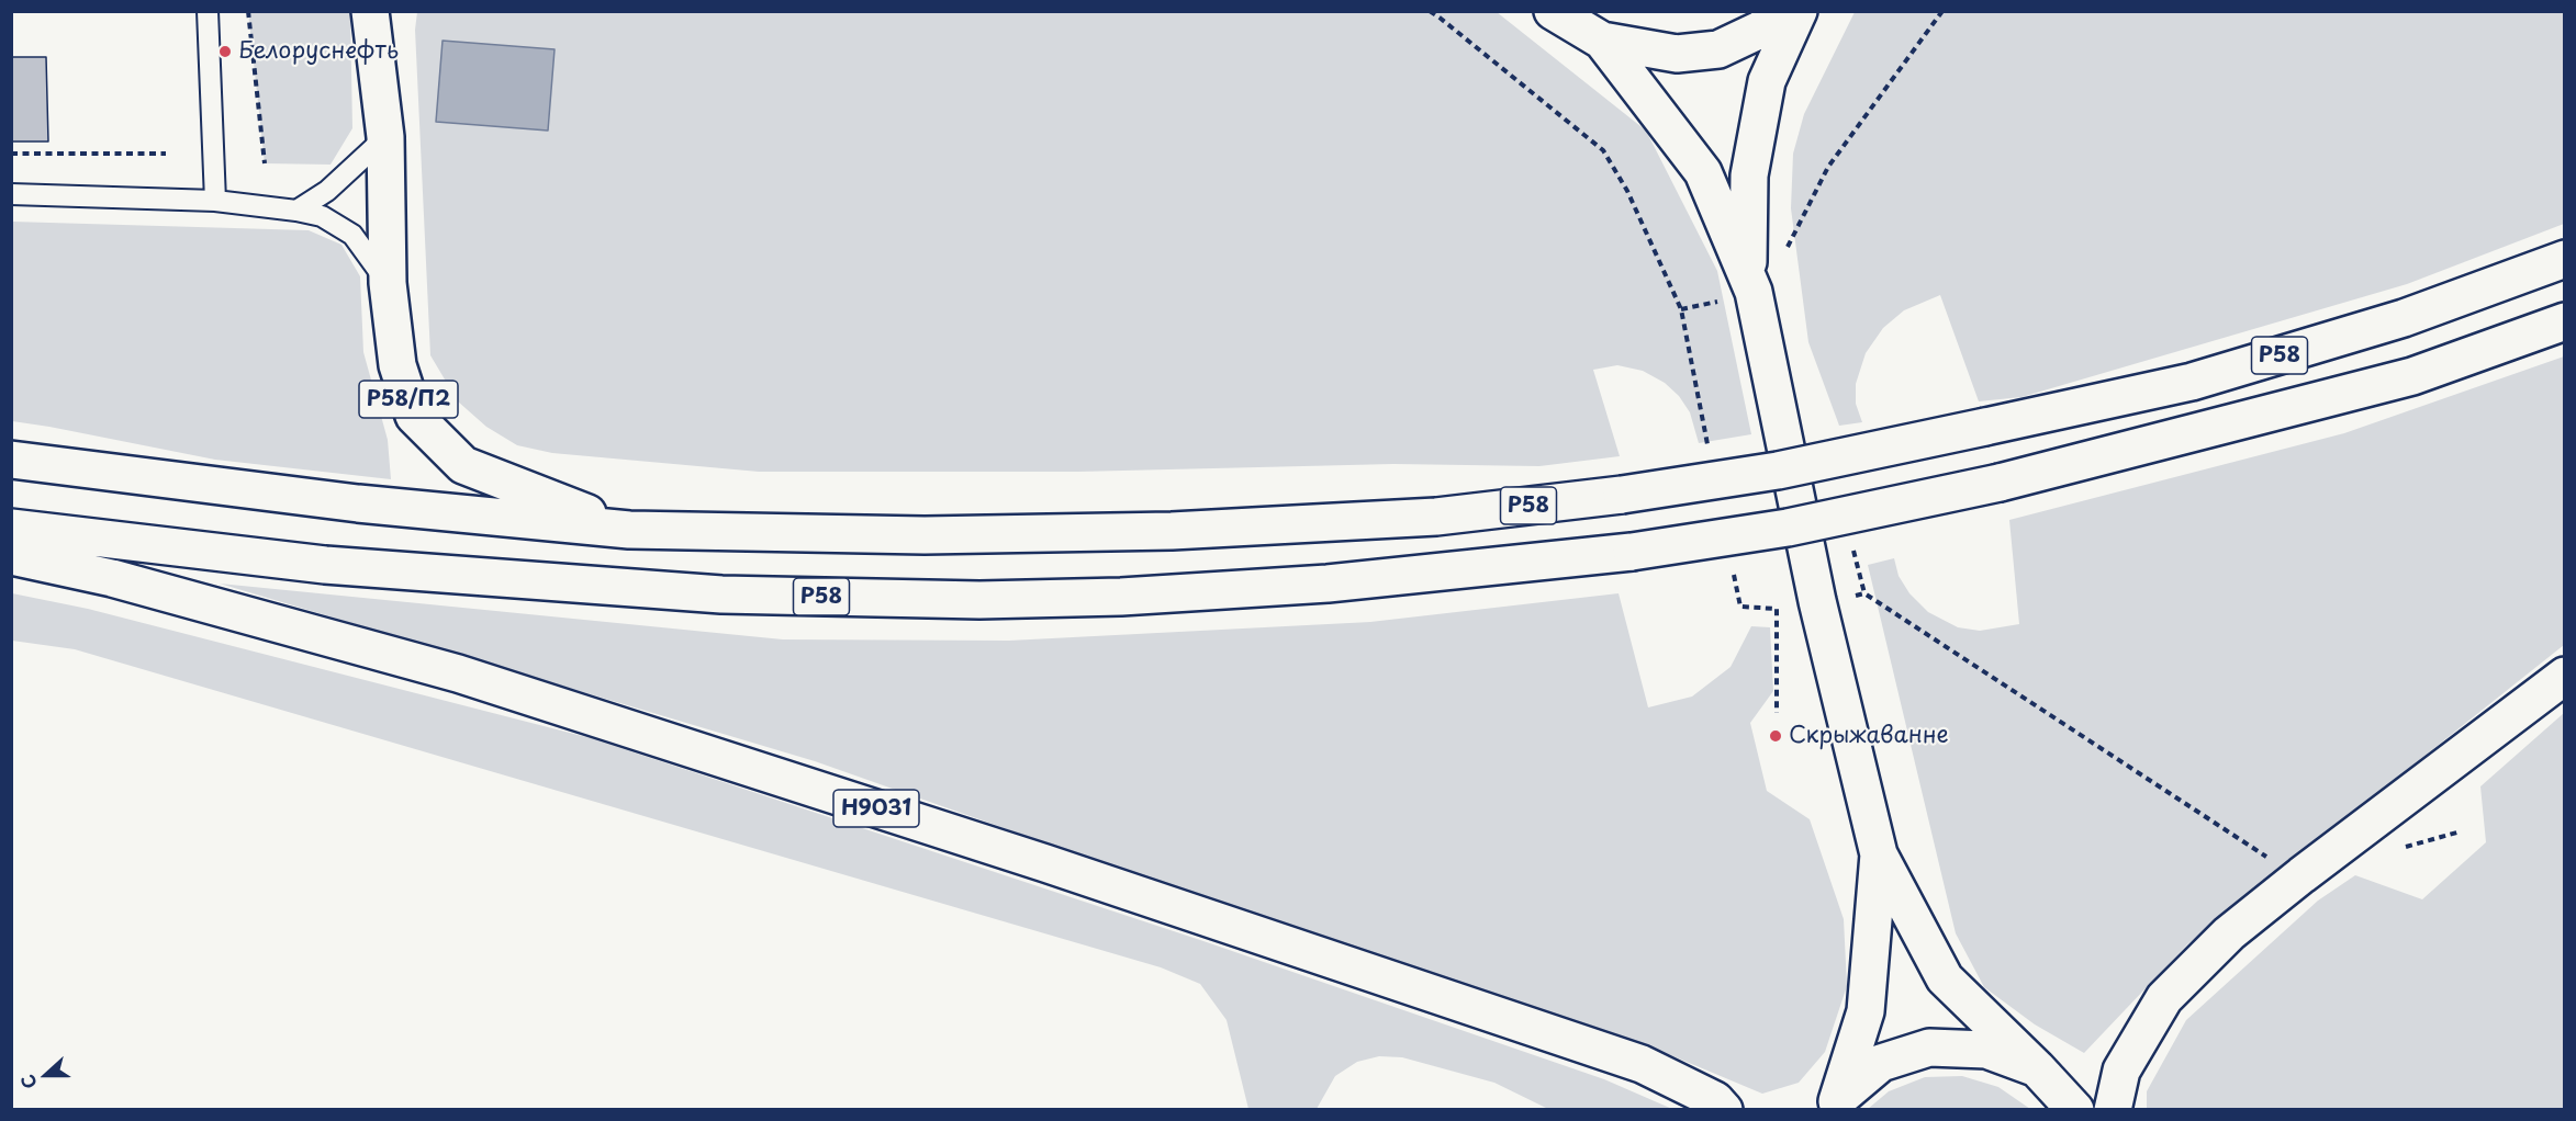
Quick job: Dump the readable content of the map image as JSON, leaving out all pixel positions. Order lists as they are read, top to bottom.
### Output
{
  "streets": {
    "main road": ["Р58", "Р58/П2", "Н9031"]
  },
  "crossings": [
    ["Р58", "Р58/П2"]
  ],
  "places": ["Белоруснефть", "Скрыжаванне"],
  "north": "left"
}
